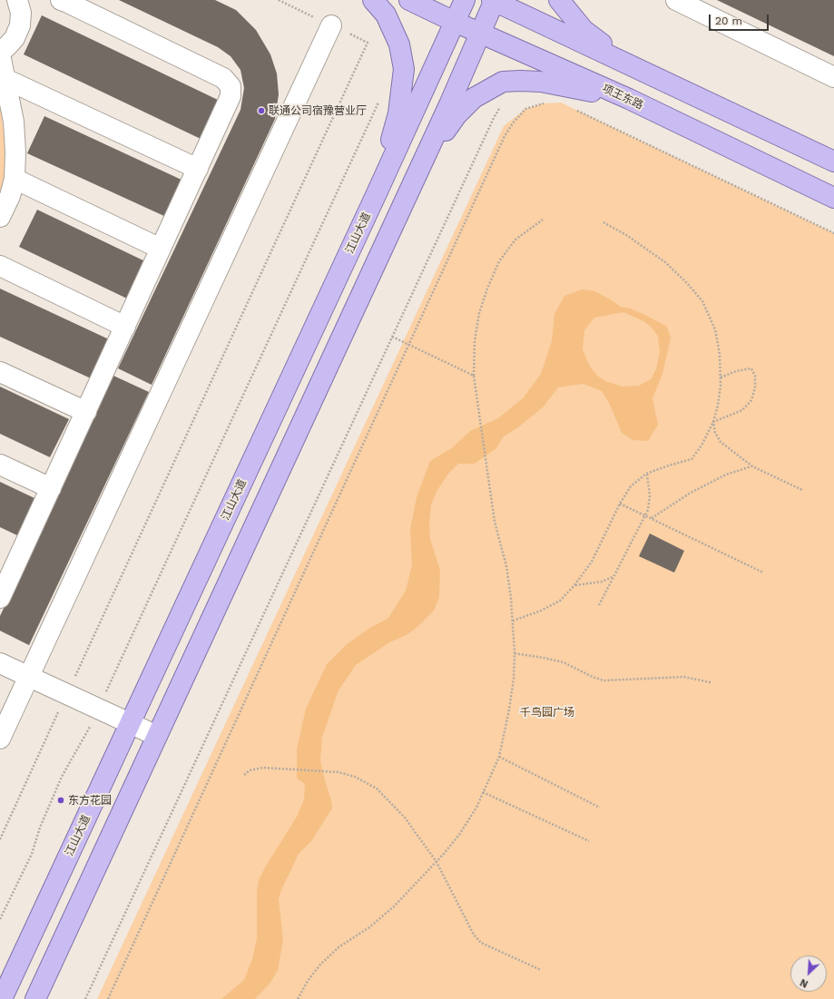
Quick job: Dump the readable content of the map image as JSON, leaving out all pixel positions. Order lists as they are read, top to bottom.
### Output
{
  "streets": {
    "main road": ["项王东路", "江山大道"]
  },
  "crossings": [
    ["项王东路", "江山大道"]
  ],
  "parks": ["千鸟园广场"],
  "places": ["联通公司宿豫营业厅", "东方花园"],
  "scale_bar": "20 m",
  "north": "bottom left"
}
